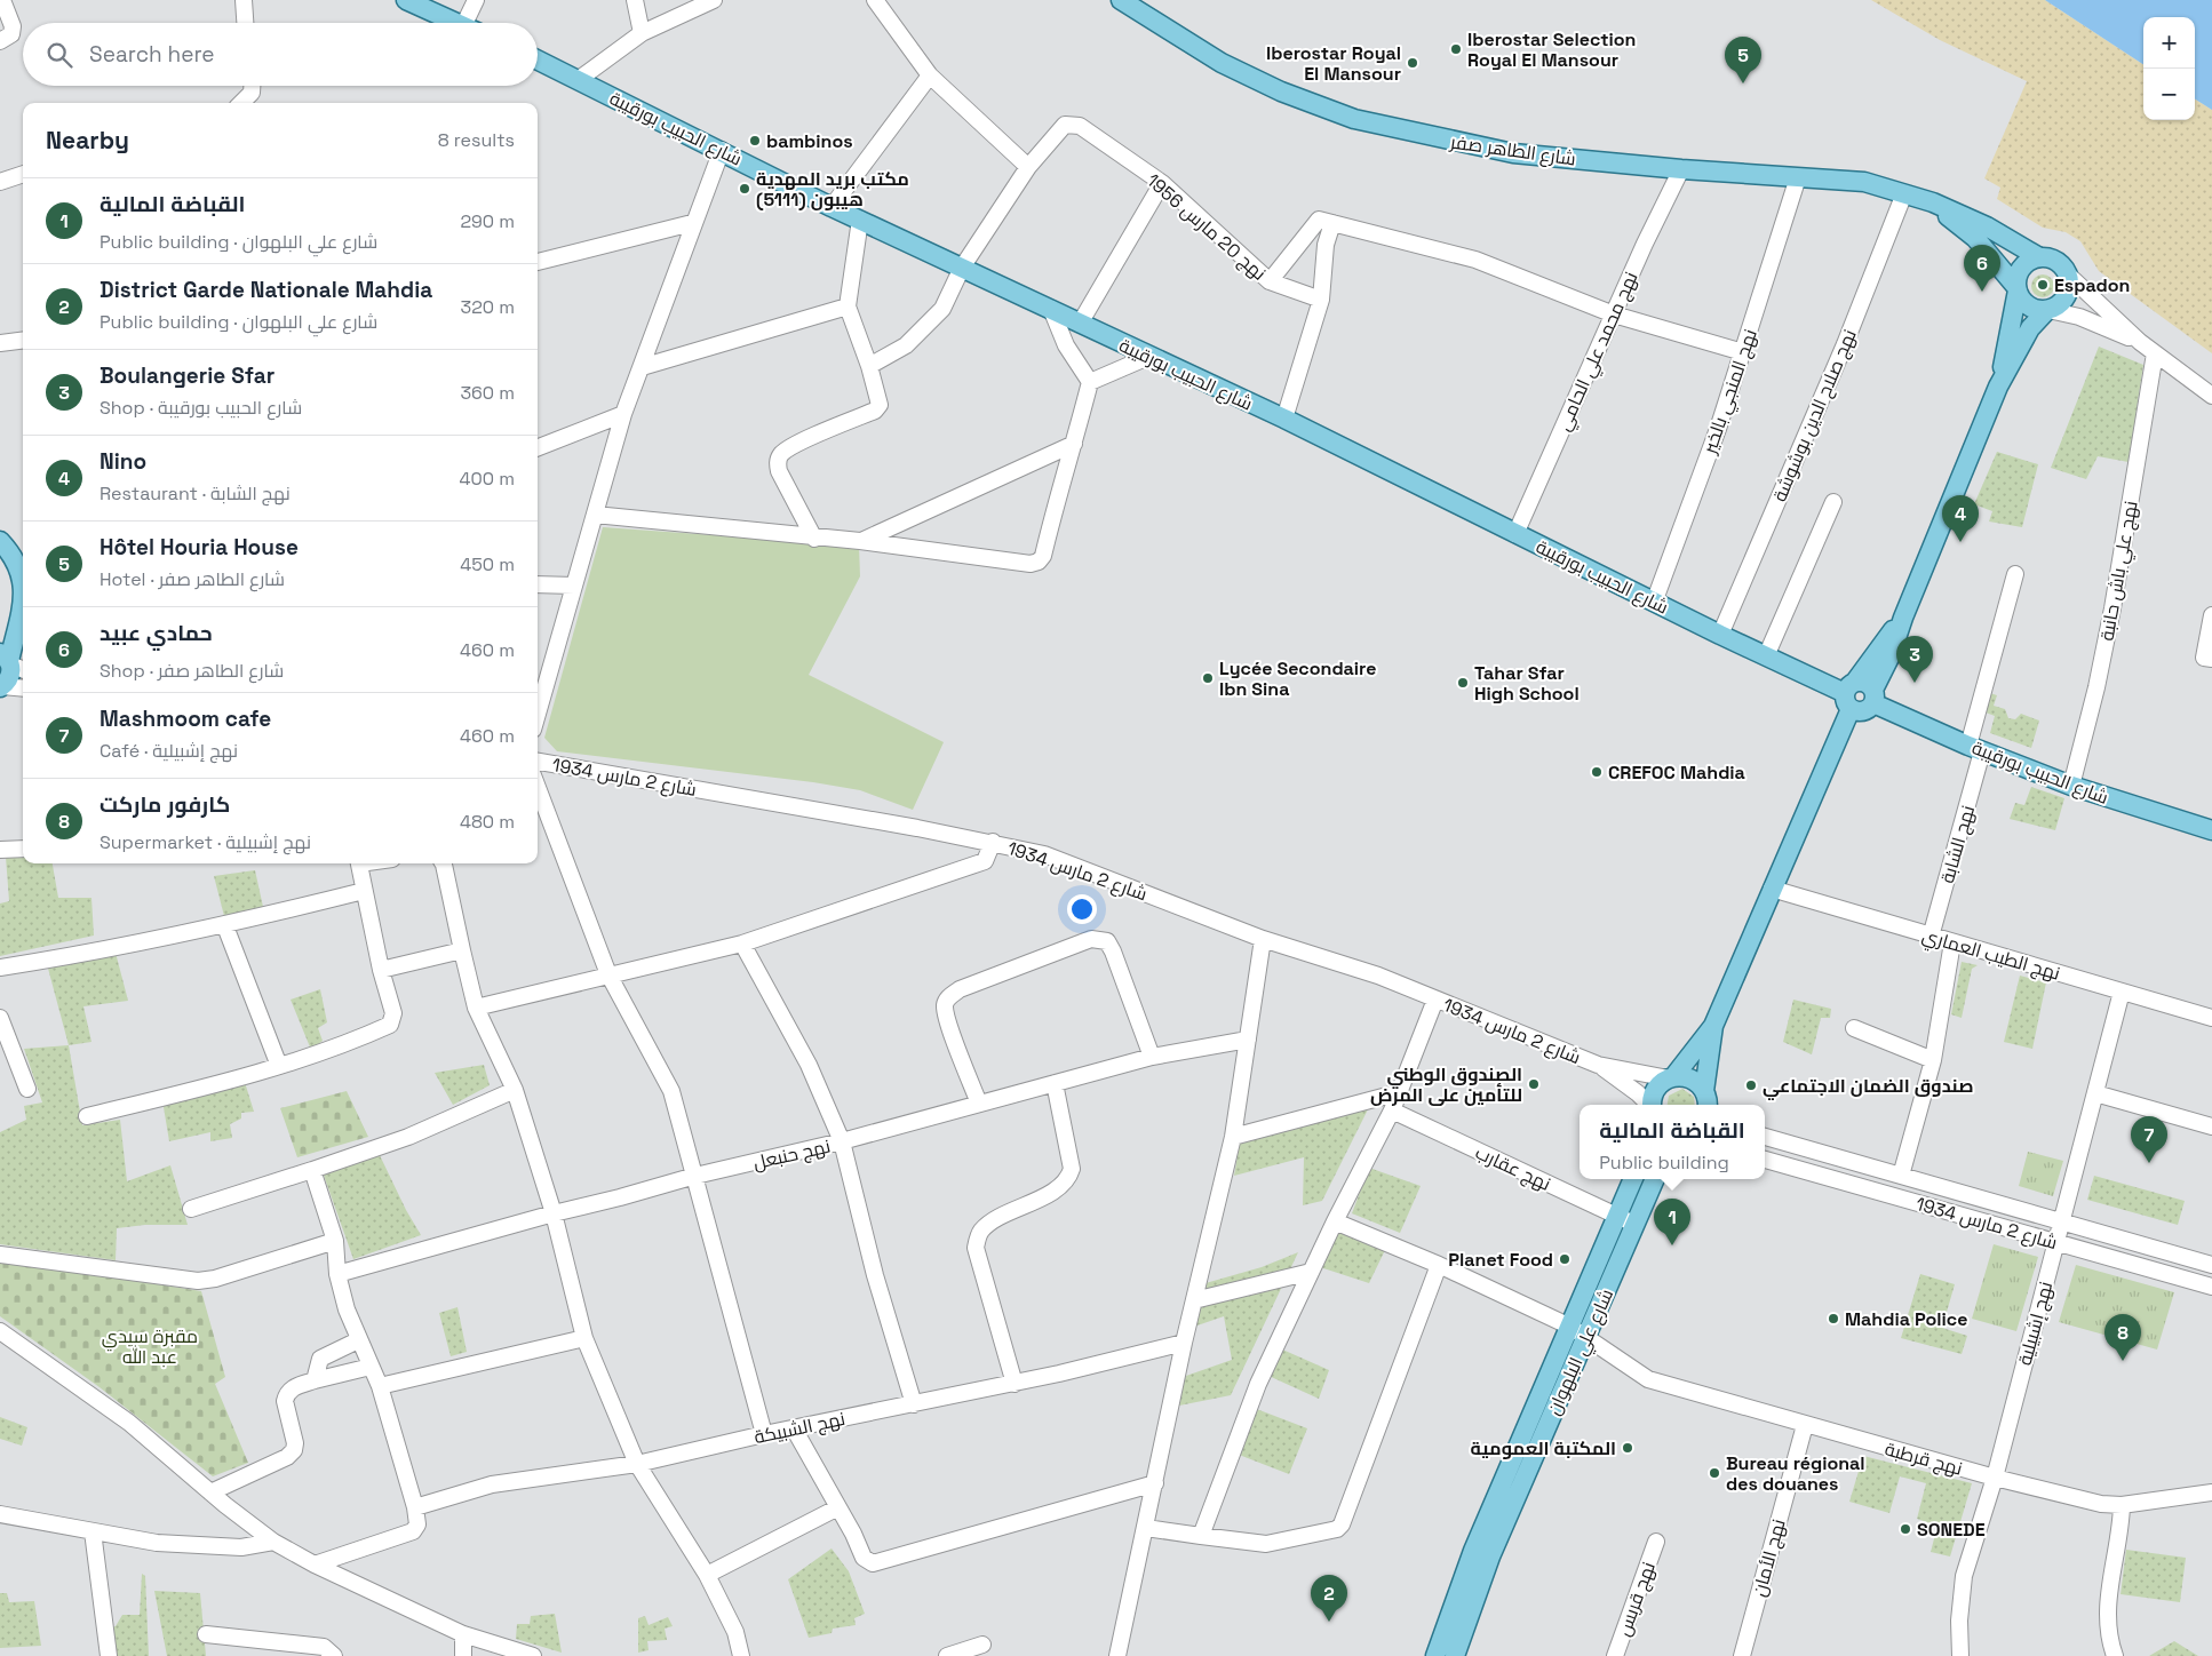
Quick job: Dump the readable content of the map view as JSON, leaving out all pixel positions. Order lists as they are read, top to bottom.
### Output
{
  "streets": {
    "main road": ["شارع الحبيب بورقيبة", "شارع الطاهر صفر", "شارع علي البلهوان"],
    "street": [
      "نهج 20 مارس 1956",
      "نهج محمد علي الحامي",
      "نهج المنجي بالخير",
      "نهج صلاح الدين بوشوشة",
      "نهج علي باش حانبة",
      "شارع 2 مارس 1934",
      "نهج الشابة",
      "نهج الطيب العماري",
      "نهج حنبعل",
      "نهج عقارب",
      "نهج إشبيلية",
      "نهج الشبيكة",
      "نهج قرطبة",
      "نهج الأمان",
      "نهج قربس"
    ]
  },
  "crossings": [
    ["شارع الحبيب بورقيبة", "نهج 20 مارس 1956"],
    ["شارع الحبيب بورقيبة", "نهج محمد علي الحامي"],
    ["شارع الحبيب بورقيبة", "نهج المنجي بالخير"],
    ["شارع الحبيب بورقيبة", "نهج صلاح الدين بوشوشة"],
    ["شارع الحبيب بورقيبة", "نهج علي باش حانبة"],
    ["شارع الحبيب بورقيبة", "نهج الشابة"],
    ["شارع الطاهر صفر", "نهج محمد علي الحامي"],
    ["شارع الطاهر صفر", "نهج المنجي بالخير"],
    ["شارع الطاهر صفر", "نهج صلاح الدين بوشوشة"],
    ["شارع 2 مارس 1934", "نهج إشبيلية"],
    ["نهج الشابة", "نهج الطيب العماري"],
    ["نهج الطيب العماري", "نهج إشبيلية"],
    ["نهج عقارب", "شارع علي البلهوان"],
    ["نهج إشبيلية", "نهج قرطبة"],
    ["شارع علي البلهوان", "نهج قرطبة"],
    ["نهج قرطبة", "نهج الأمان"]
  ],
  "parks": ["مقبرة سيدي عبد الله"],
  "places": [
    "Iberostar Selection Royal El Mansour",
    "Iberostar Royal El Mansour",
    "bambinos",
    "مكتب بريد المهدية هيبون (5111)",
    "Espadon",
    "Lycée Secondaire Ibn Sina",
    "Tahar Sfar High School",
    "CREFOC Mahdia",
    "الصندوق الوطني للتأمين على المرض",
    "صندوق الضمان الاجتماعي",
    "Planet Food",
    "Mahdia Police",
    "المكتبة العمومية",
    "Bureau régional des douanes",
    "SONEDE"
  ],
  "page": {
    "map_buttons": ["+", "−"],
    "search": "Search here",
    "pins": [
      "5",
      "6",
      "4",
      "3",
      "7",
      "1",
      "8",
      "2"
    ],
    "heading": ["Nearby", "8 results"],
    "list": [
      {
        "mark": "1",
        "name": "القباضة المالية",
        "note": "Public building · شارع علي البلهوان",
        "value": "290 m"
      },
      {
        "mark": "2",
        "name": "District Garde Nationale Mahdia",
        "note": "Public building · شارع علي البلهوان",
        "value": "320 m"
      },
      {
        "mark": "3",
        "name": "Boulangerie Sfar",
        "note": "Shop · شارع الحبيب بورقيبة",
        "value": "360 m"
      },
      {
        "mark": "4",
        "name": "Nino",
        "note": "Restaurant · نهج الشابة",
        "value": "400 m"
      },
      {
        "mark": "5",
        "name": "Hôtel Houria House",
        "note": "Hotel · شارع الطاهر صفر",
        "value": "450 m"
      },
      {
        "mark": "6",
        "name": "حمادي عبيد",
        "note": "Shop · شارع الطاهر صفر",
        "value": "460 m"
      },
      {
        "mark": "7",
        "name": "Mashmoom cafe",
        "note": "Café · نهج إشبيلية",
        "value": "460 m"
      },
      {
        "mark": "8",
        "name": "كارفور ماركت",
        "note": "Supermarket · نهج إشبيلية",
        "value": "480 m"
      }
    ],
    "popup": ["القباضة المالية", "Public building"]
  }
}
